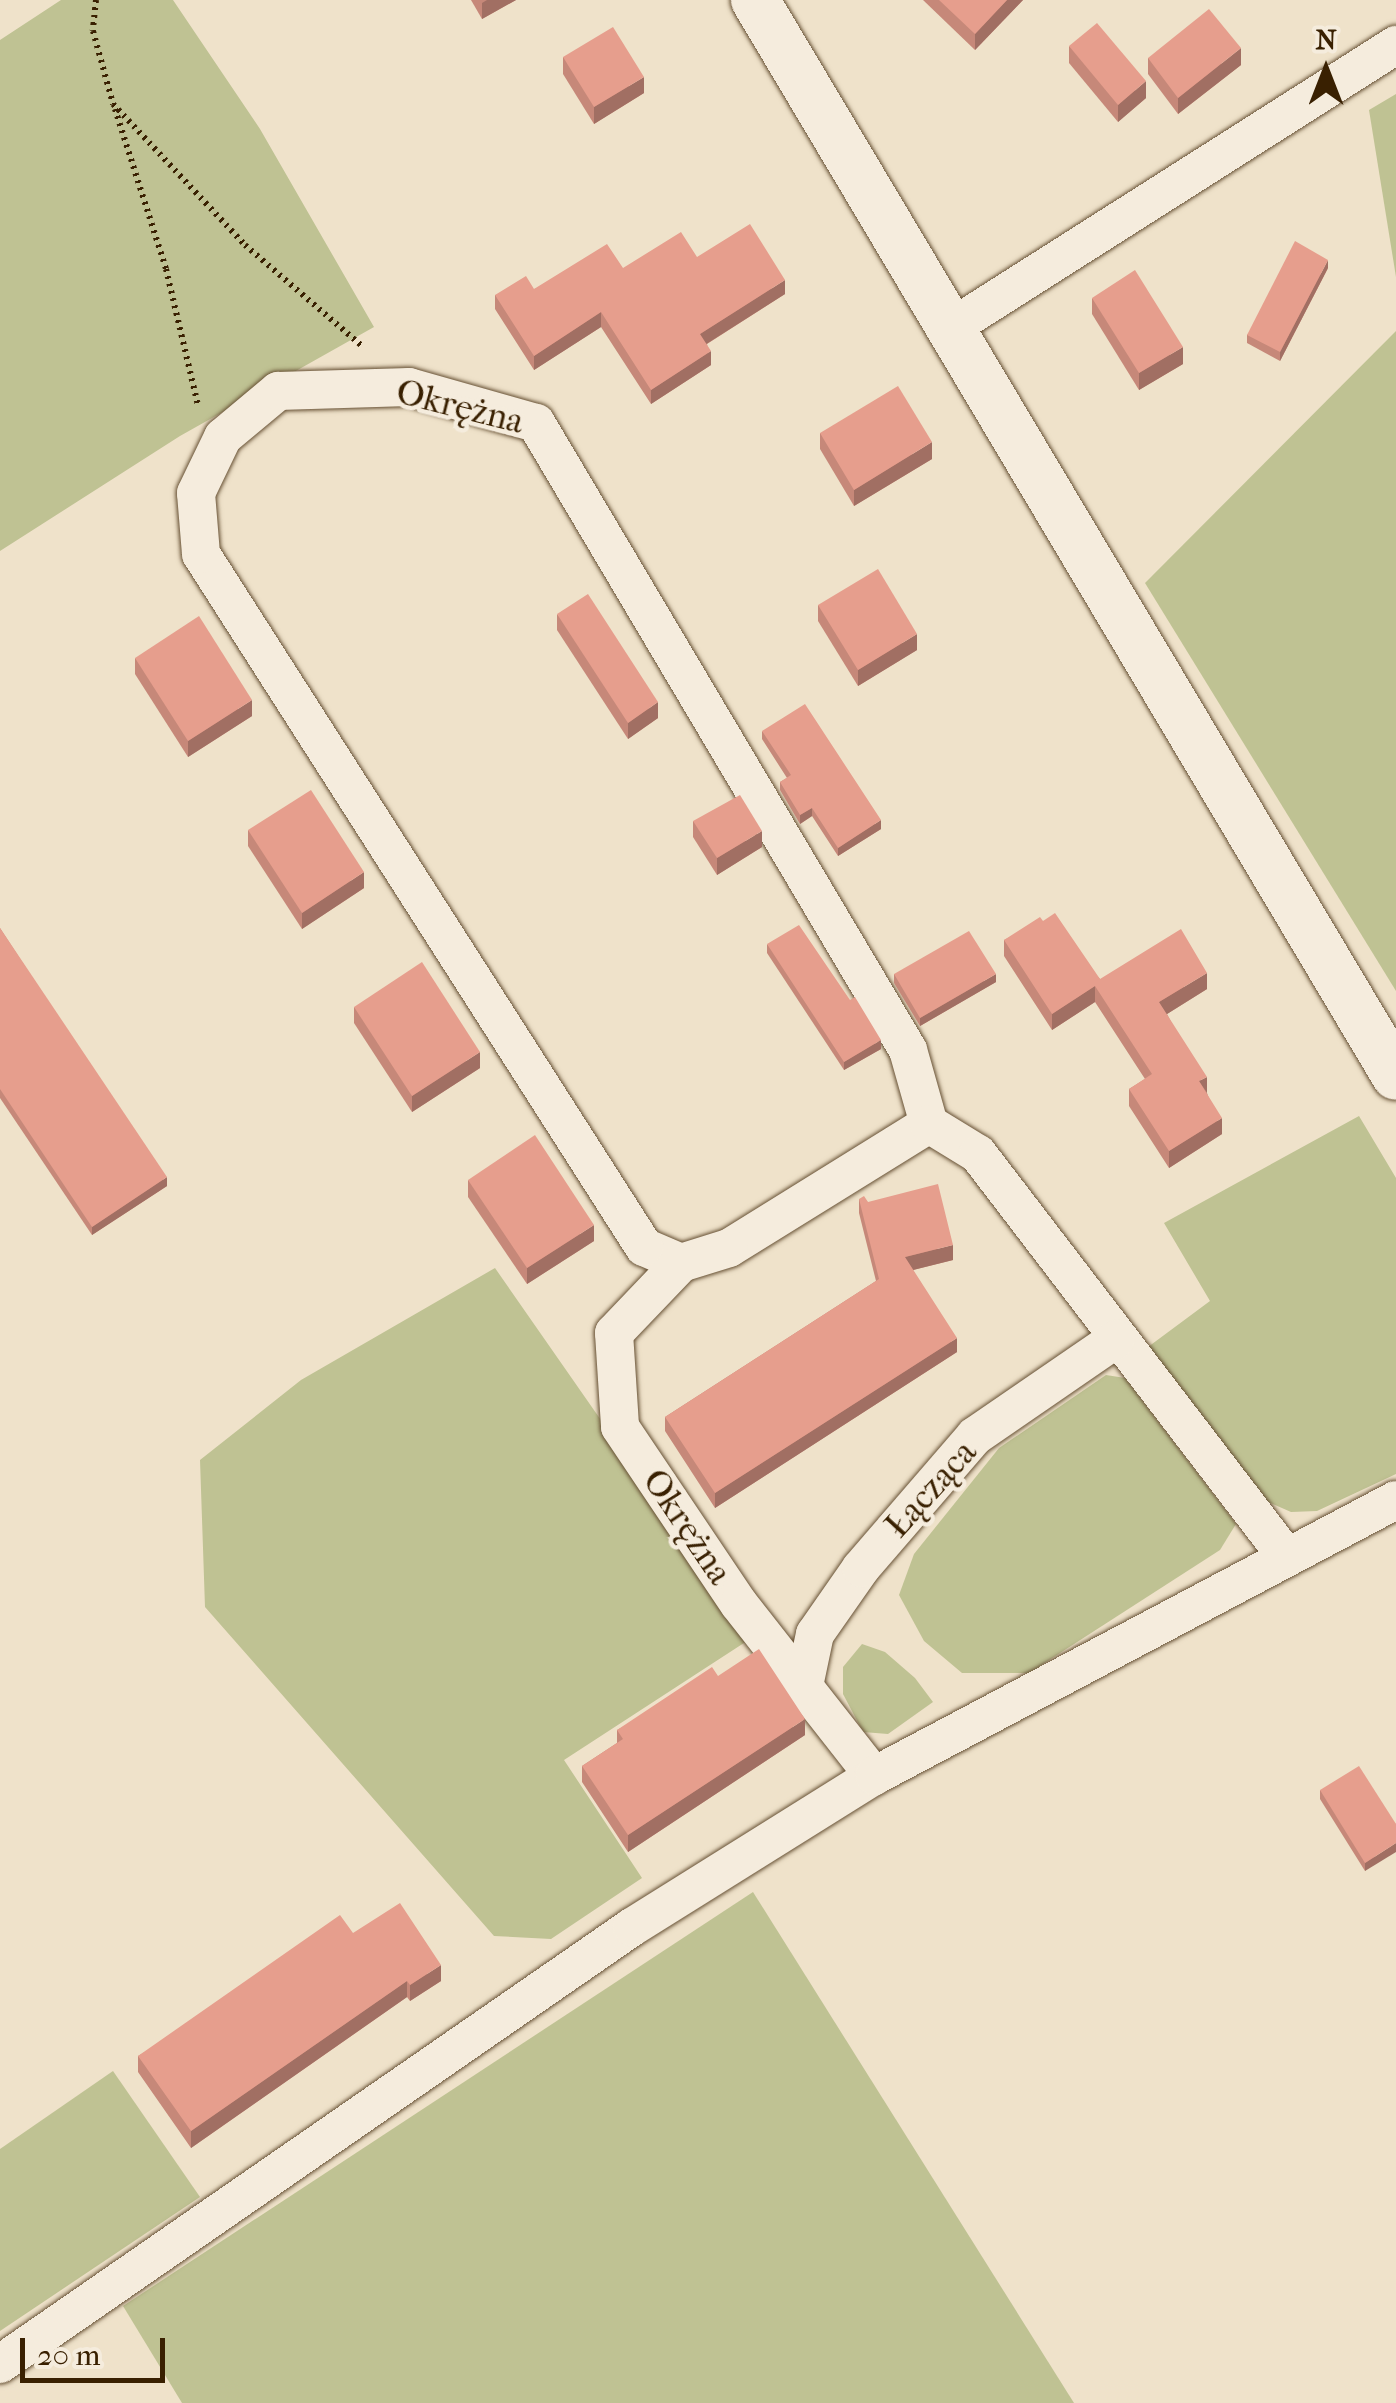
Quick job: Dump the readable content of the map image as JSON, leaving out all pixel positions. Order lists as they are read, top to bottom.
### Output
{
  "streets": {
    "street": ["Okrężna", "Łącząca"]
  },
  "crossings": [
    ["Okrężna", "Łącząca"]
  ],
  "scale_bar": "20 m",
  "north": "top"
}
